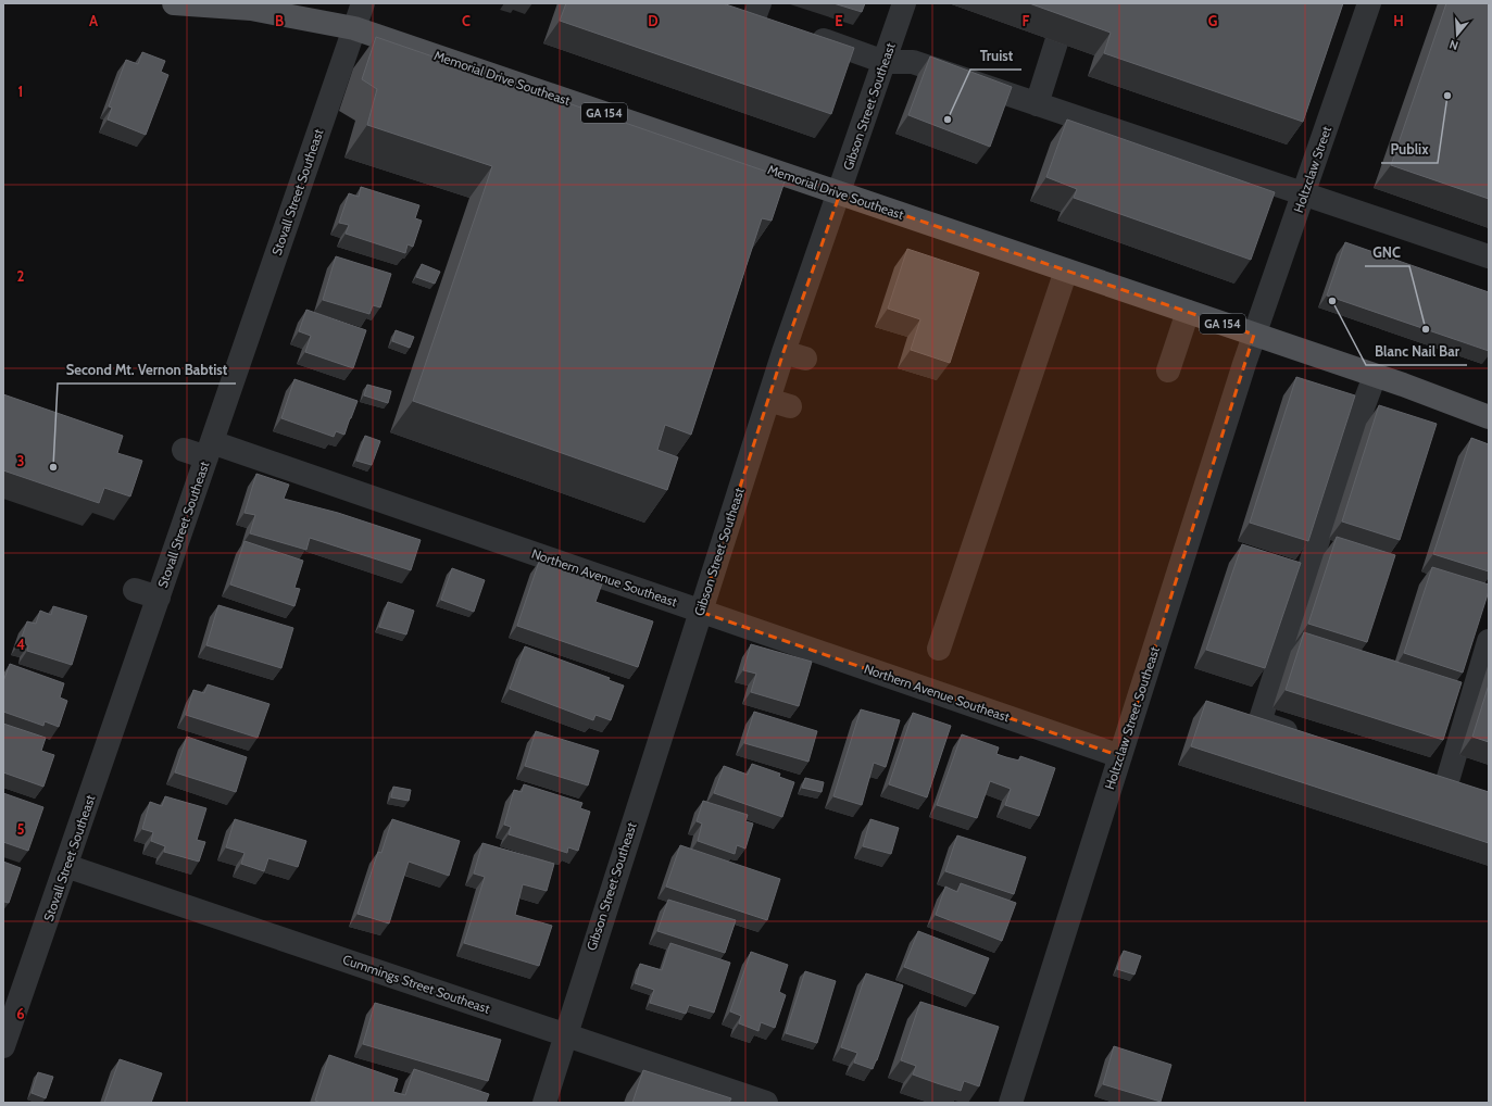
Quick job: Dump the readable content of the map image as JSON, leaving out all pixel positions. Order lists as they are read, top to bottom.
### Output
{
  "streets": {
    "main road": ["Memorial Drive Southeast", "GA 154"],
    "street": [
      "Gibson Street Southeast",
      "Holtzclaw Street",
      "Stovall Street Southeast",
      "Northern Avenue Southeast",
      "Holtzclaw Street Southeast",
      "Cummings Street Southeast"
    ]
  },
  "crossings": [
    ["Memorial Drive Southeast", "Gibson Street Southeast"],
    ["Memorial Drive Southeast", "Holtzclaw Street"],
    ["Memorial Drive Southeast", "Stovall Street Southeast"],
    ["Memorial Drive Southeast", "Holtzclaw Street Southeast"],
    ["Gibson Street Southeast", "Northern Avenue Southeast"],
    ["Gibson Street Southeast", "Cummings Street Southeast"],
    ["Holtzclaw Street", "Holtzclaw Street Southeast"],
    ["Stovall Street Southeast", "Northern Avenue Southeast"],
    ["Stovall Street Southeast", "Cummings Street Southeast"],
    ["Northern Avenue Southeast", "Holtzclaw Street Southeast"]
  ],
  "places": [
    "Publix",
    "Truist",
    "Blanc Nail Bar",
    "GNC",
    "Second Mt. Vernon Babtist"
  ],
  "north": "bottom",
  "grid": {
    "columns": [
      "A",
      "B",
      "C",
      "D",
      "E",
      "F",
      "G",
      "H"
    ],
    "rows": [
      "1",
      "2",
      "3",
      "4",
      "5",
      "6"
    ]
  }
}
